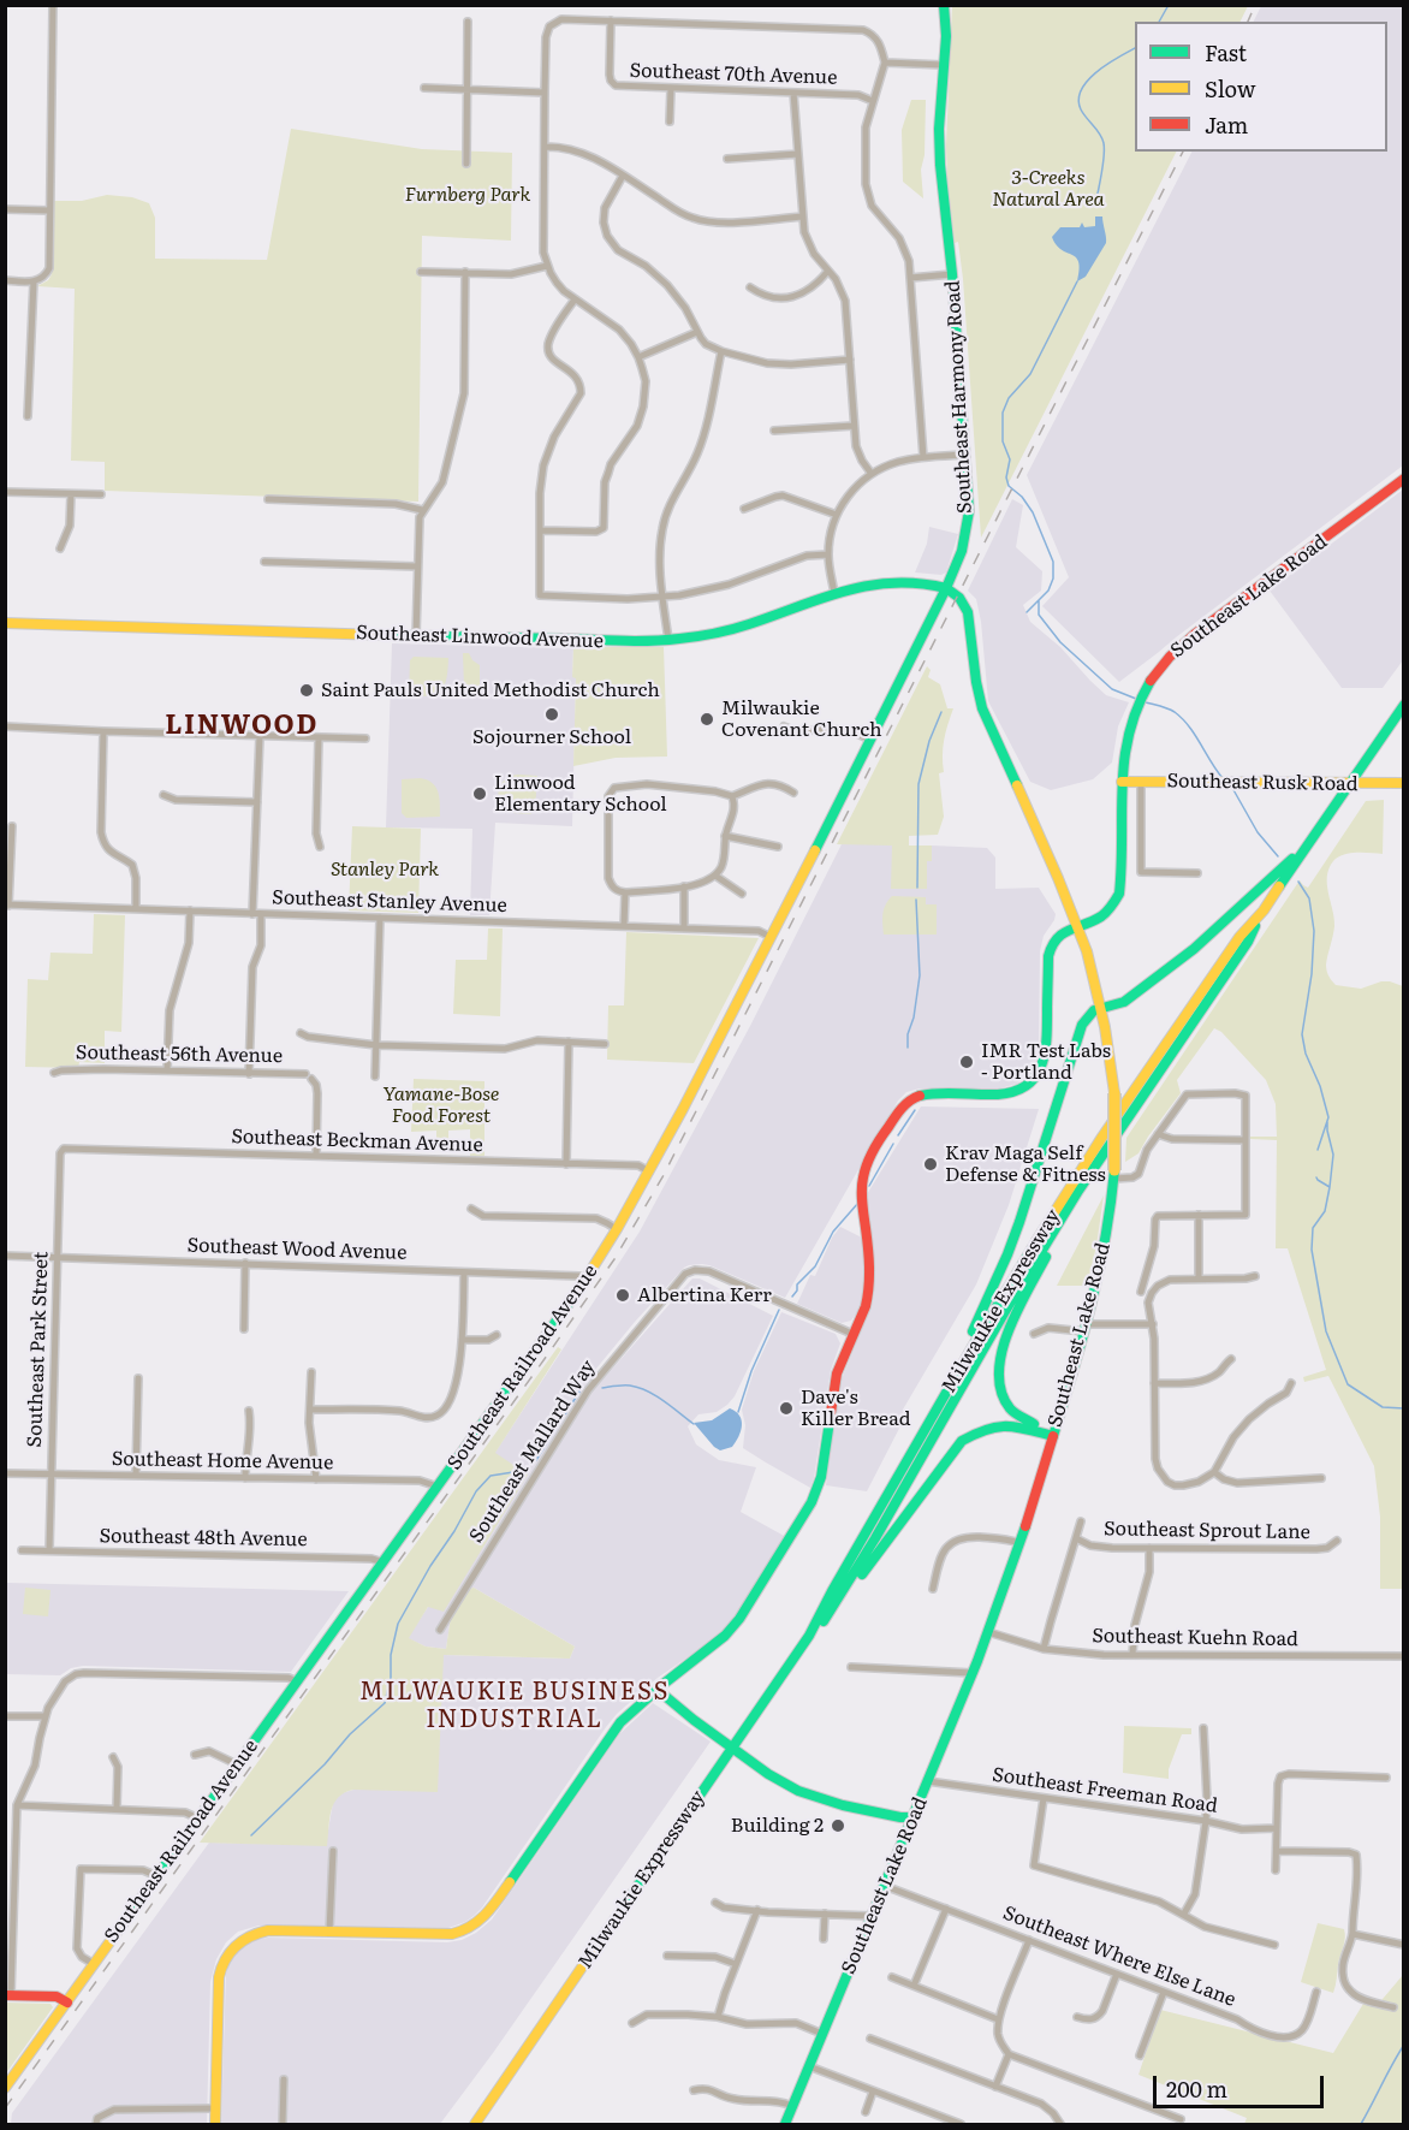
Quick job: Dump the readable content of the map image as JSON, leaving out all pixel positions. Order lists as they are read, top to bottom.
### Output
{
  "streets": {
    "main road": [
      "Southeast Harmony Road",
      "Southeast Lake Road",
      "Southeast Linwood Avenue",
      "Southeast Rusk Road",
      "Milwaukie Expressway",
      "Southeast Railroad Avenue"
    ],
    "street": [
      "Southeast 70th Avenue",
      "Southeast Stanley Avenue",
      "Southeast 56th Avenue",
      "Southeast Beckman Avenue",
      "Southeast Wood Avenue",
      "Southeast Park Street",
      "Southeast Mallard Way",
      "Southeast Home Avenue",
      "Southeast Sprout Lane",
      "Southeast 48th Avenue",
      "Southeast Kuehn Road",
      "Southeast Freeman Road",
      "Southeast Where Else Lane"
    ]
  },
  "crossings": [
    ["Southeast Harmony Road", "Southeast Linwood Avenue"],
    ["Southeast Harmony Road", "Southeast Railroad Avenue"],
    ["Southeast Lake Road", "Southeast Rusk Road"],
    ["Southeast Lake Road", "Southeast Kuehn Road"],
    ["Southeast Lake Road", "Southeast Freeman Road"],
    ["Southeast Lake Road", "Southeast Where Else Lane"],
    ["Southeast Linwood Avenue", "Southeast Railroad Avenue"],
    ["Southeast Rusk Road", "Milwaukie Expressway"],
    ["Southeast Stanley Avenue", "Southeast Railroad Avenue"],
    ["Southeast 56th Avenue", "Southeast Beckman Avenue"],
    ["Southeast Beckman Avenue", "Southeast Park Street"],
    ["Southeast Beckman Avenue", "Southeast Railroad Avenue"],
    ["Southeast Wood Avenue", "Southeast Park Street"],
    ["Southeast Wood Avenue", "Southeast Railroad Avenue"],
    ["Southeast Park Street", "Southeast Home Avenue"],
    ["Southeast Park Street", "Southeast 48th Avenue"],
    ["Southeast Railroad Avenue", "Southeast Home Avenue"],
    ["Southeast Railroad Avenue", "Southeast 48th Avenue"]
  ],
  "districts": ["LINWOOD", "MILWAUKIE BUSINESS INDUSTRIAL"],
  "parks": [
    "3-Creeks Natural Area",
    "Furnberg Park",
    "Stanley Park",
    "Yamane-Bose Food Forest"
  ],
  "places": [
    "Saint Pauls United Methodist Church",
    "Sojourner School",
    "Milwaukie Covenant Church",
    "Linwood Elementary School",
    "IMR Test Labs - Portland",
    "Krav Maga Self Defense & Fitness",
    "Albertina Kerr",
    "Dave's Killer Bread",
    "Building 2"
  ],
  "legend": ["Fast", "Slow", "Jam"],
  "scale_bar": "200 m"
}
